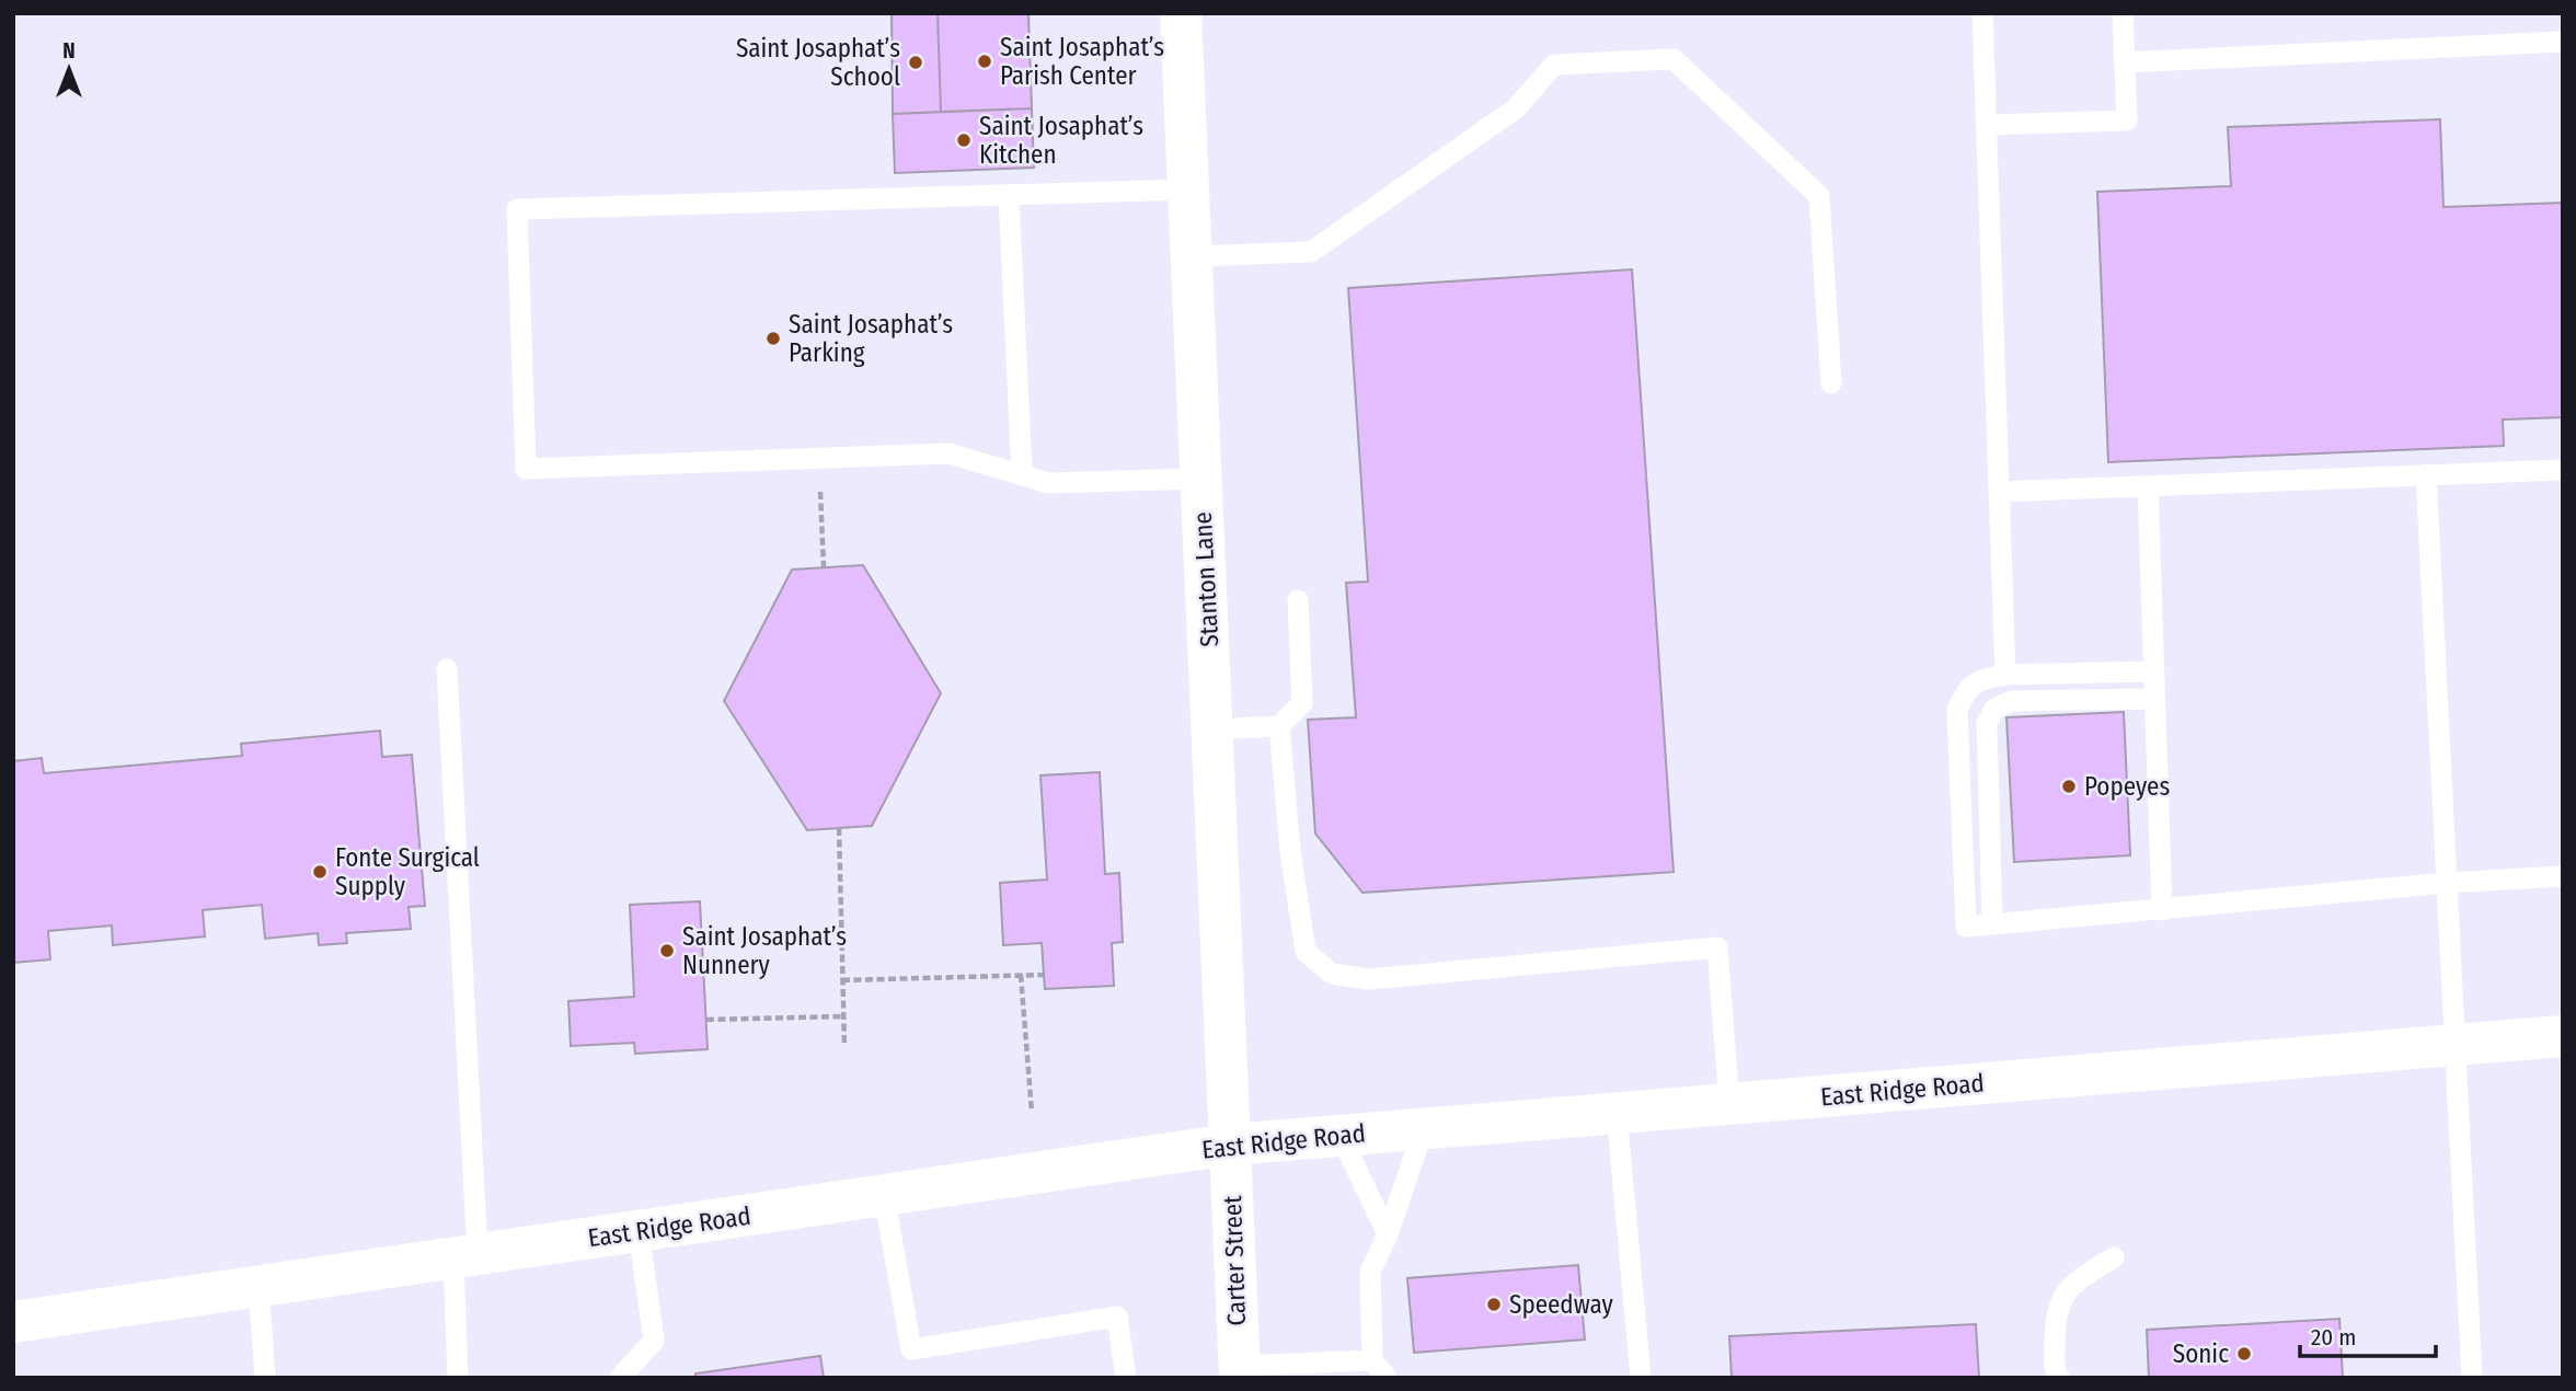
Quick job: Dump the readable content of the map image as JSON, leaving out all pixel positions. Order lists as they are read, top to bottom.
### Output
{
  "streets": {
    "main road": ["Stanton Lane", "East Ridge Road", "Carter Street"]
  },
  "crossings": [
    ["Stanton Lane", "East Ridge Road"],
    ["Stanton Lane", "Carter Street"],
    ["East Ridge Road", "Carter Street"]
  ],
  "places": [
    "Saint Josaphat’s Parish Center",
    "Saint Josaphat’s School",
    "Saint Josaphat’s Kitchen",
    "Saint Josaphat’s Parking",
    "Popeyes",
    "Fonte Surgical Supply",
    "Saint Josaphat’s Nunnery",
    "Speedway",
    "Sonic"
  ],
  "scale_bar": "20 m",
  "north": "top"
}
